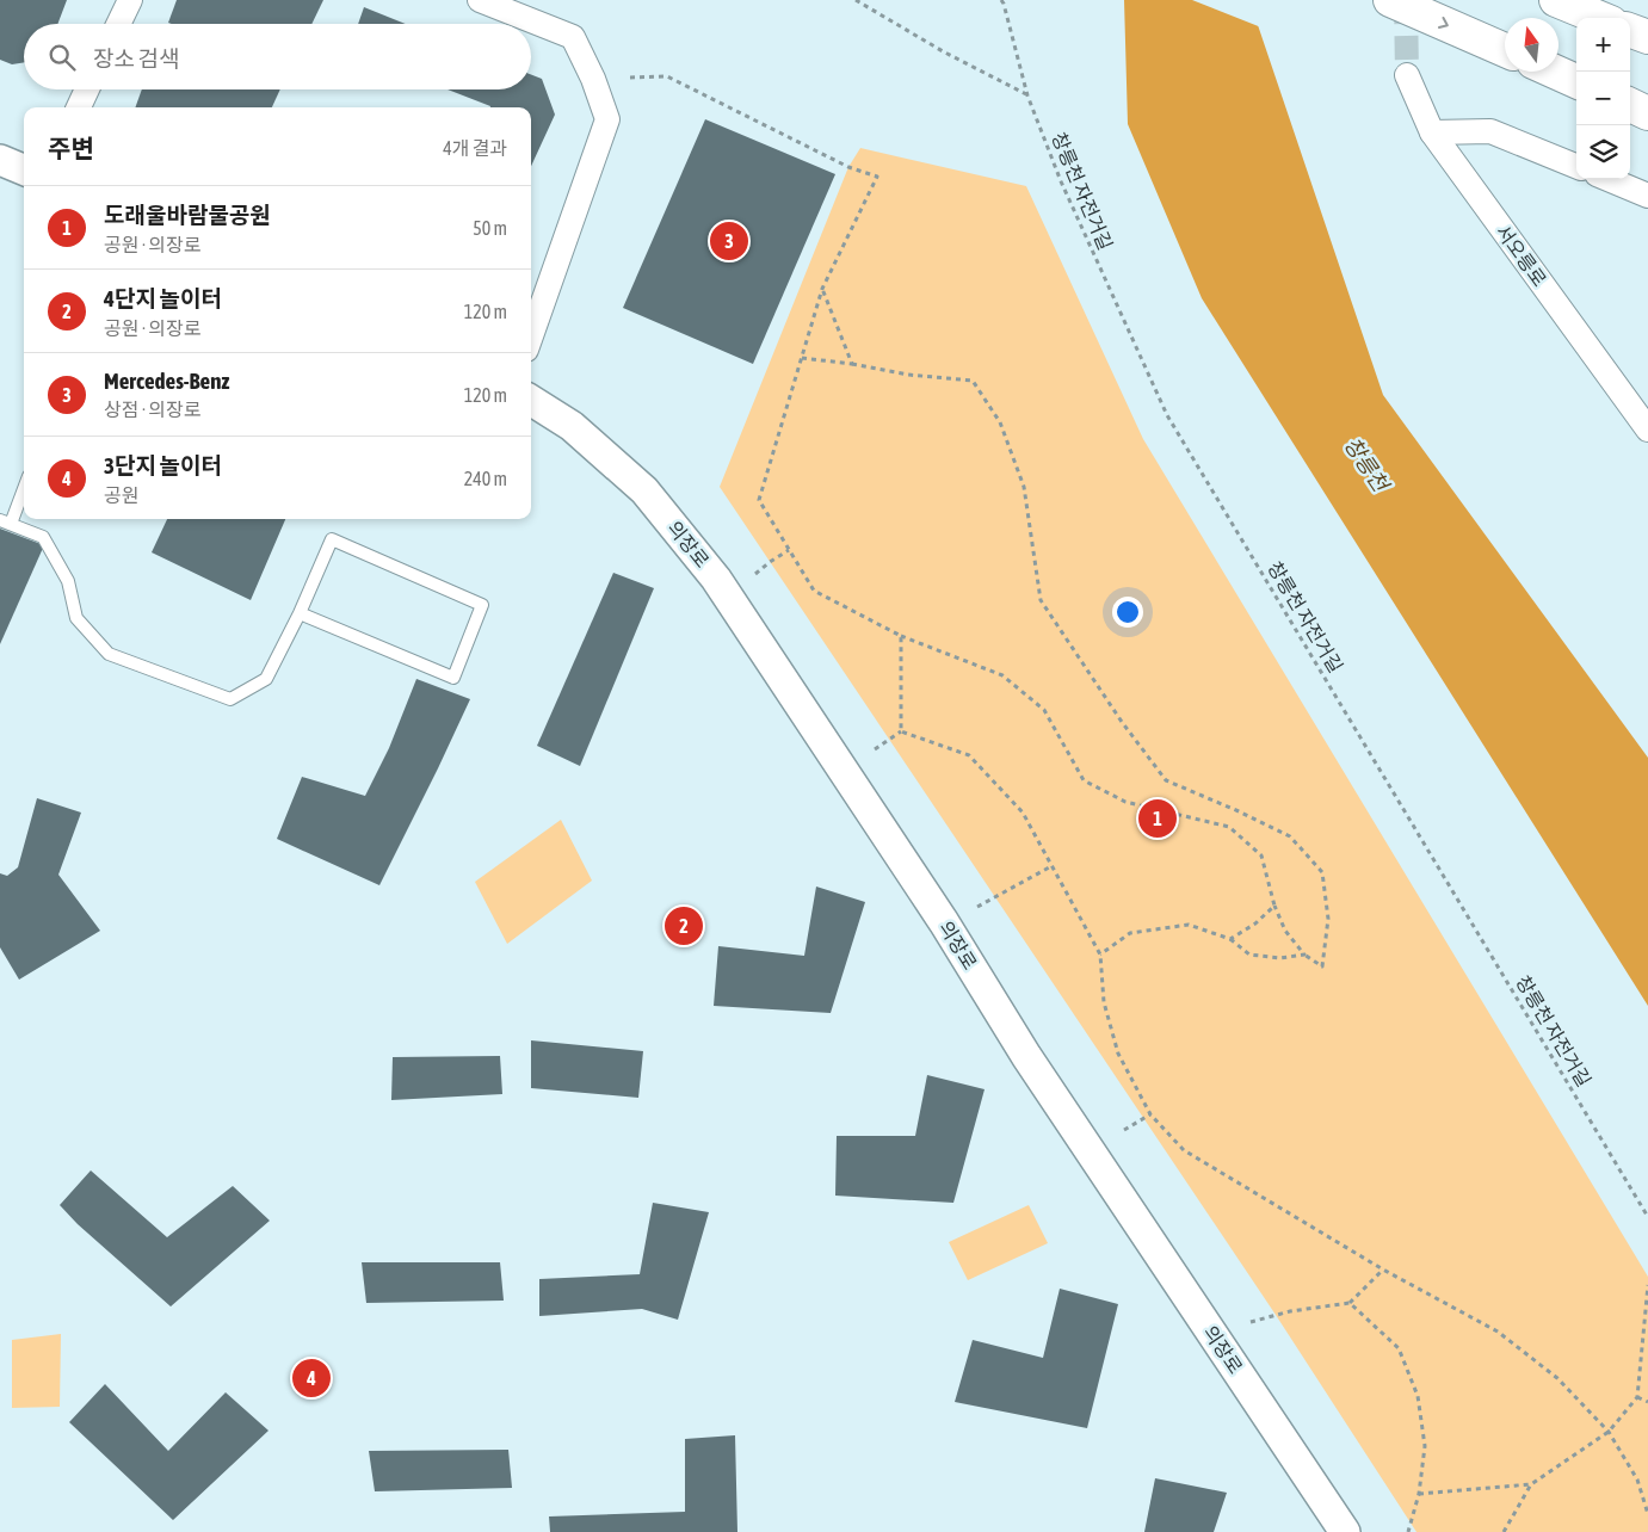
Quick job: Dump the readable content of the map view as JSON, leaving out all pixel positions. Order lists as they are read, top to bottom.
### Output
{
  "streets": {
    "street": ["서오릉로", "의장로"],
    "path": ["창릉천 자전거길"]
  },
  "water": ["창릉천"],
  "north": "top",
  "page": {
    "map_buttons": ["+", "−"],
    "search": "장소 검색",
    "heading": ["주변", "4개 결과"],
    "list": [
      {
        "mark": "1",
        "name": "도래울바람물공원",
        "note": "공원 · 의장로",
        "value": "50 m"
      },
      {
        "mark": "2",
        "name": "4단지 놀이터",
        "note": "공원 · 의장로",
        "value": "120 m"
      },
      {
        "mark": "3",
        "name": "Mercedes-Benz",
        "note": "상점 · 의장로",
        "value": "120 m"
      },
      {
        "mark": "4",
        "name": "3단지 놀이터",
        "note": "공원",
        "value": "240 m"
      }
    ],
    "pins": [
      "3",
      "1",
      "2",
      "4"
    ]
  }
}
